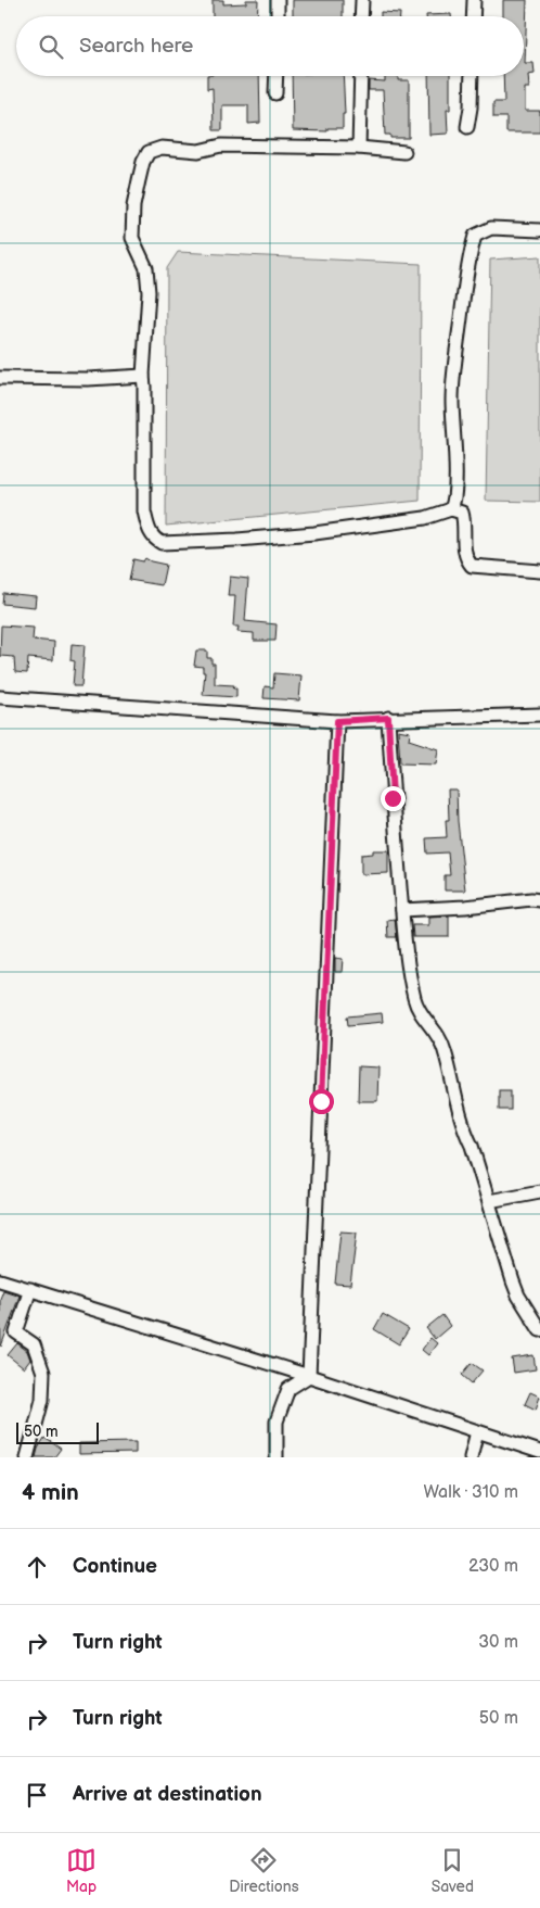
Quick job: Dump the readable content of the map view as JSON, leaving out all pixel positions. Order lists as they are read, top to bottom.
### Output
{
  "scale_bar": "50 m",
  "page": {
    "search": "Search here",
    "scale": "50 m",
    "heading": ["4 min", "Walk · 310 m"],
    "list": [
      ["Continue", "230 m"],
      ["Turn right", "30 m"],
      ["Turn right", "50 m"],
      "Arrive at destination"
    ],
    "nav": ["Map", "Directions", "Saved"]
  }
}
